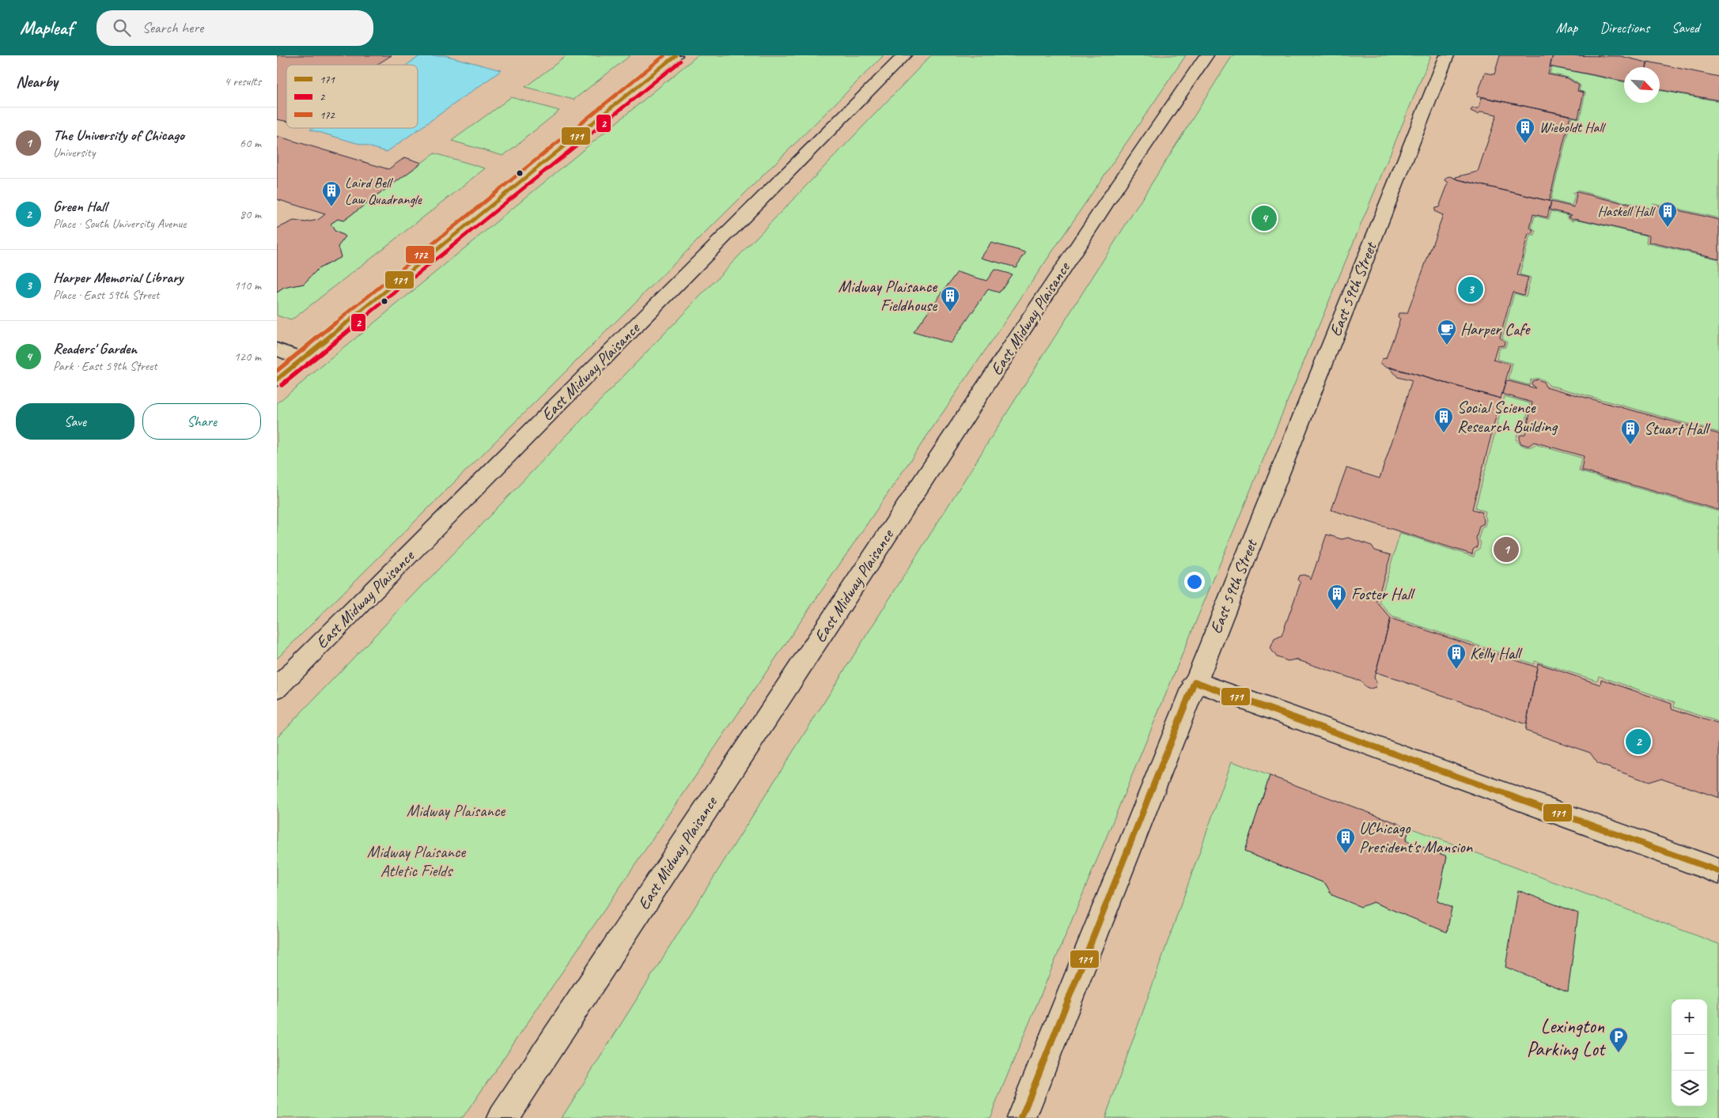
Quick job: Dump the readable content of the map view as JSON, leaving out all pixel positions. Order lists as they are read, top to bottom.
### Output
{
  "streets": {
    "street": ["East 59th Street", "East Midway Plaisance"]
  },
  "parks": ["Midway Plaisance", "Midway Plaisance Atletic Fields"],
  "places": {
    "building": [
      "Wieboldt Hall",
      "Laird Bell Law Quadrangle",
      "Haskell Hall",
      "Midway Plaisance Fieldhouse",
      "Social Science Research Building",
      "Stuart Hall",
      "Foster Hall",
      "Kelly Hall",
      "UChicago President's Mansion"
    ],
    "cafe": ["Harper Cafe"],
    "parking": ["Lexington Parking Lot"]
  },
  "lines": ["transit line 171", "transit line 172", "transit line 2"],
  "legend": ["171", "2", "172"],
  "north": "bottom right",
  "page": {
    "header": "Mapleaf",
    "search": "Search here",
    "nav": ["Map", "Directions", "Saved"],
    "heading": ["Nearby", "4 results"],
    "list": [
      {
        "mark": "1",
        "name": "The University of Chicago",
        "note": "University",
        "value": "60 m"
      },
      {
        "mark": "2",
        "name": "Green Hall",
        "note": "Place · South University Avenue",
        "value": "80 m"
      },
      {
        "mark": "3",
        "name": "Harper Memorial Library",
        "note": "Place · East 59th Street",
        "value": "110 m"
      },
      {
        "mark": "4",
        "name": "Readers' Garden",
        "note": "Park · East 59th Street",
        "value": "120 m"
      }
    ],
    "pins": [
      "4",
      "3",
      "1",
      "2"
    ],
    "buttons": ["Save", "Share"],
    "map_buttons": ["+", "−"]
  }
}
